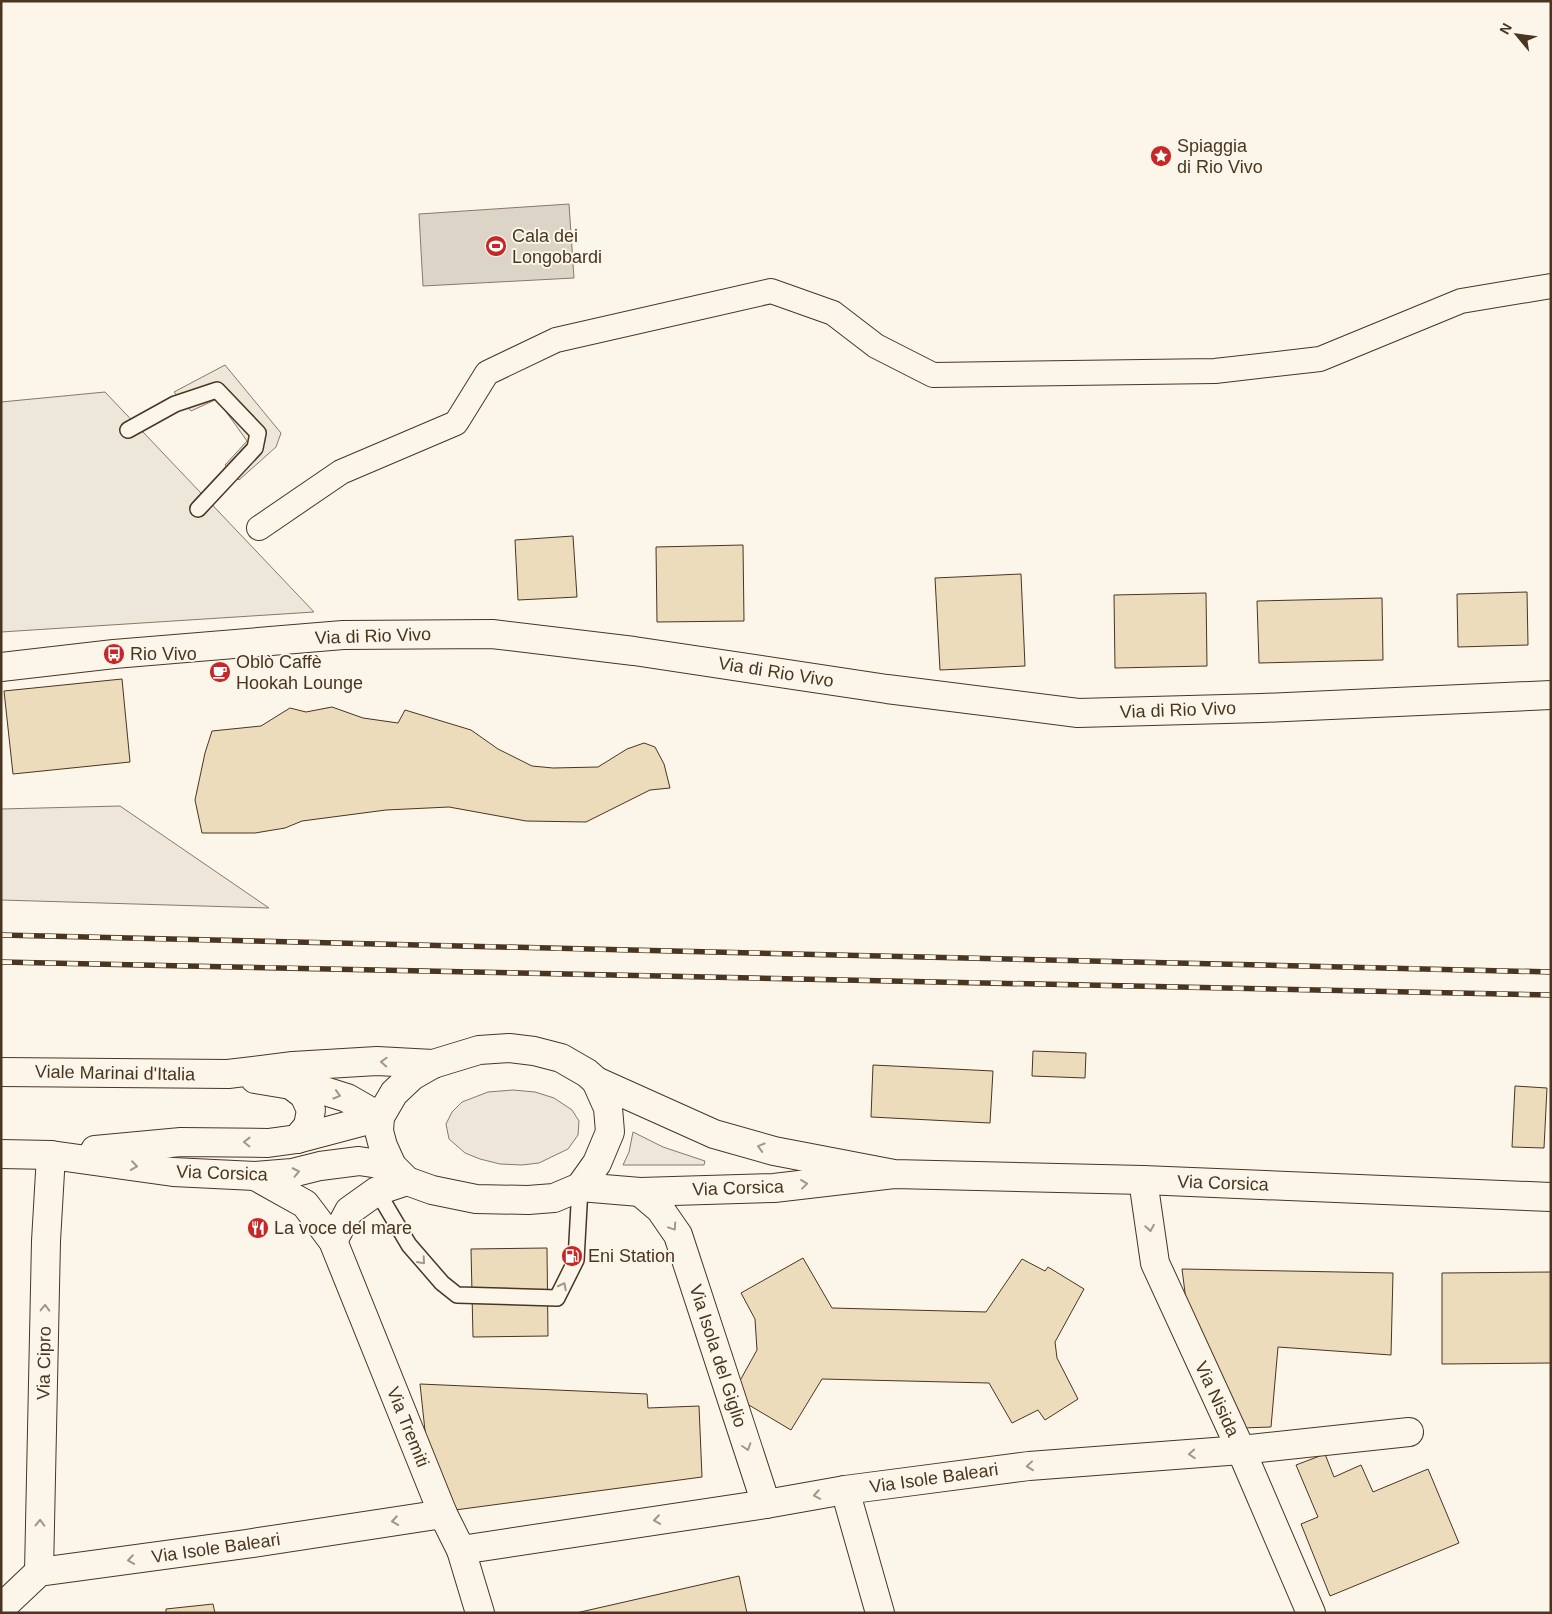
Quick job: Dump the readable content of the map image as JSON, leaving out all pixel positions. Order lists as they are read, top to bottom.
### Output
{
  "streets": {
    "street": [
      "Via di Rio Vivo",
      "Viale Marinai d'Italia",
      "Via Corsica",
      "Via Isola del Giglio",
      "Via Cipro",
      "Via Nisida",
      "Via Tremiti",
      "Via Isole Baleari"
    ]
  },
  "crossings": [
    ["Viale Marinai d'Italia", "Via Corsica"],
    ["Via Corsica", "Via Isola del Giglio"],
    ["Via Corsica", "Via Cipro"],
    ["Via Corsica", "Via Nisida"],
    ["Via Corsica", "Via Tremiti"],
    ["Via Isola del Giglio", "Via Isole Baleari"],
    ["Via Cipro", "Via Isole Baleari"],
    ["Via Nisida", "Via Isole Baleari"],
    ["Via Tremiti", "Via Isole Baleari"]
  ],
  "one_way": [
    "Via Isola del Giglio",
    "Via Cipro",
    "Via Nisida",
    "Via Isole Baleari"
  ],
  "places": {
    "place": ["Spiaggia di Rio Vivo"],
    "sports": ["Cala dei Longobardi"],
    "bus stop": ["Rio Vivo"],
    "cafe": ["Oblò Caffè Hookah Lounge"],
    "restaurant": ["La voce del mare"],
    "fuel station": ["Eni Station"]
  },
  "north": "top left"
}
